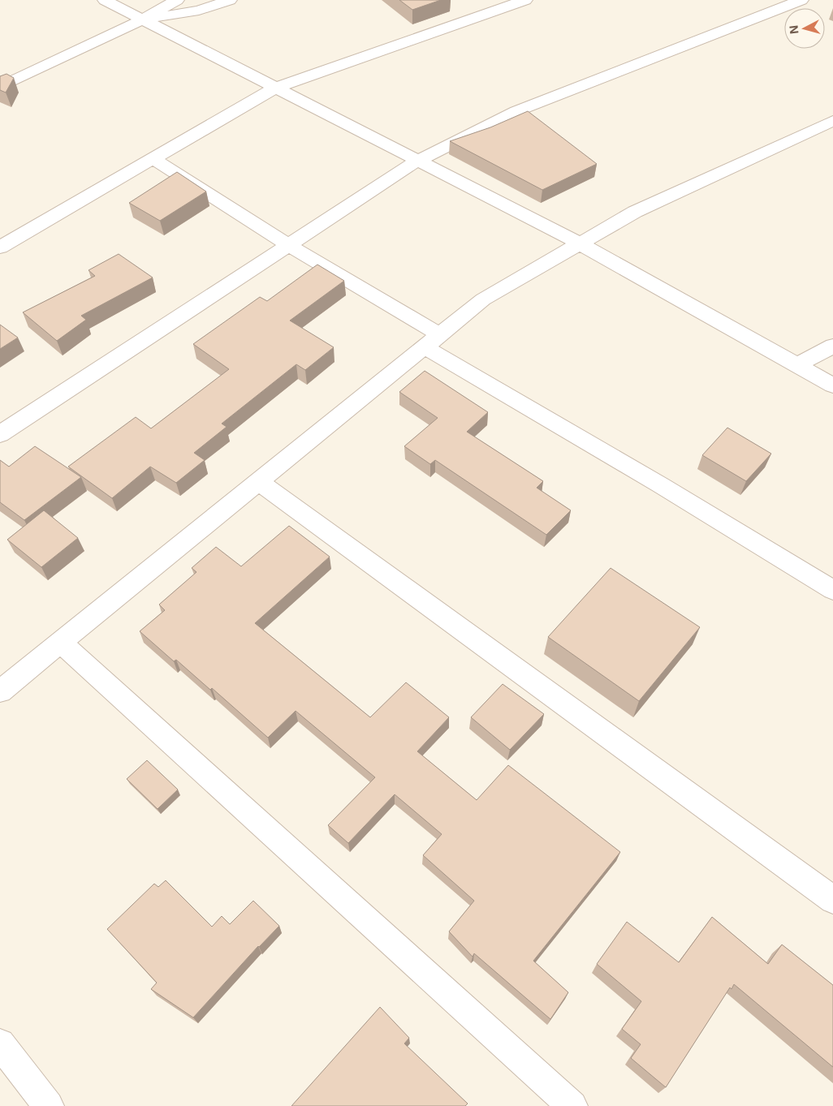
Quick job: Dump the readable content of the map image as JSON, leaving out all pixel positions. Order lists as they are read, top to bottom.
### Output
{
  "north": "left"
}
